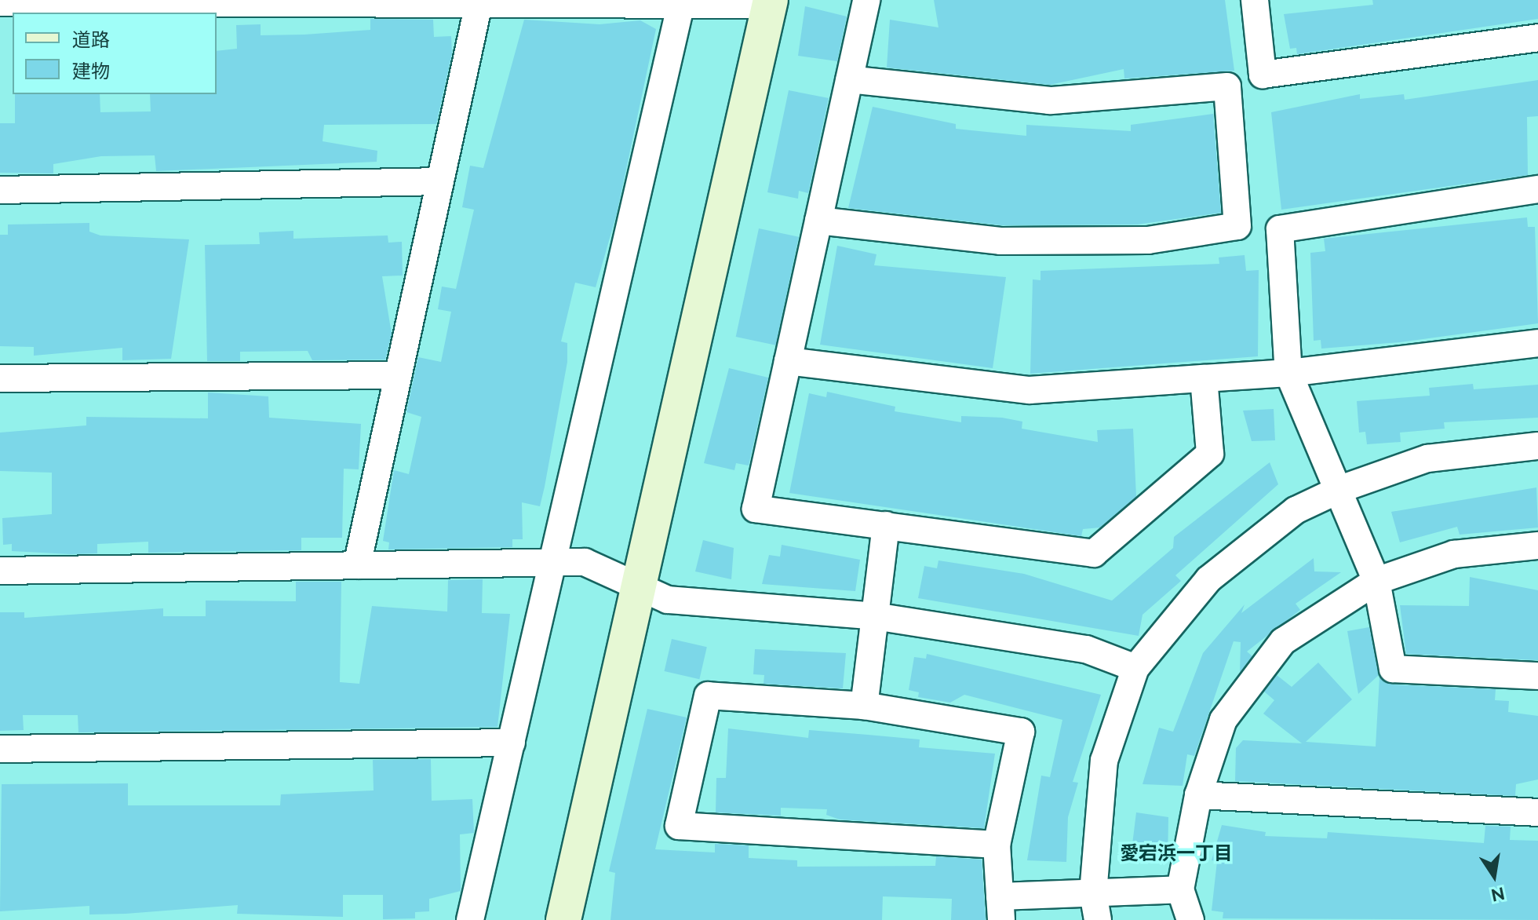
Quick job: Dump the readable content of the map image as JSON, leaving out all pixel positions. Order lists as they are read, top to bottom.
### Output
{
  "districts": ["愛宕浜一丁目"],
  "legend": ["道路", "建物"],
  "north": "bottom"
}
